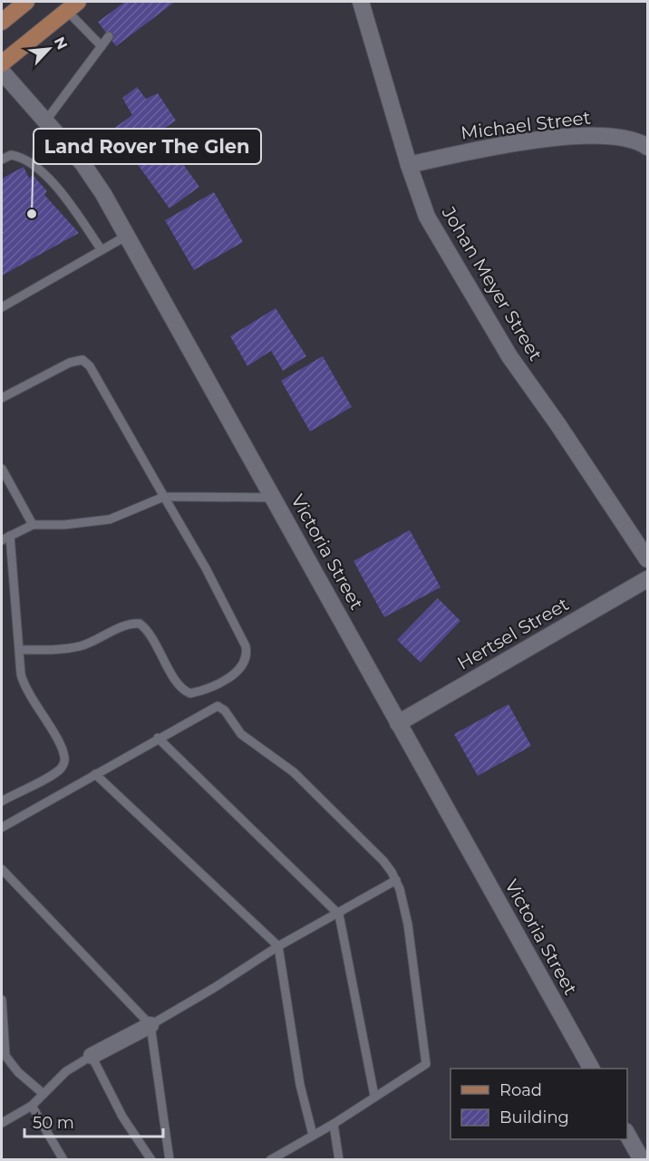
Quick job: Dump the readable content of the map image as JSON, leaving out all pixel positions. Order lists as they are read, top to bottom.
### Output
{
  "streets": {
    "street": [
      "Michael Street",
      "Johan Meyer Street",
      "Victoria Street",
      "Hertsel Street"
    ]
  },
  "crossings": [
    ["Michael Street", "Johan Meyer Street"],
    ["Victoria Street", "Hertsel Street"]
  ],
  "places": ["Land Rover The Glen"],
  "legend": ["Road", "Building"],
  "scale_bar": "50 m",
  "north": "top right"
}
